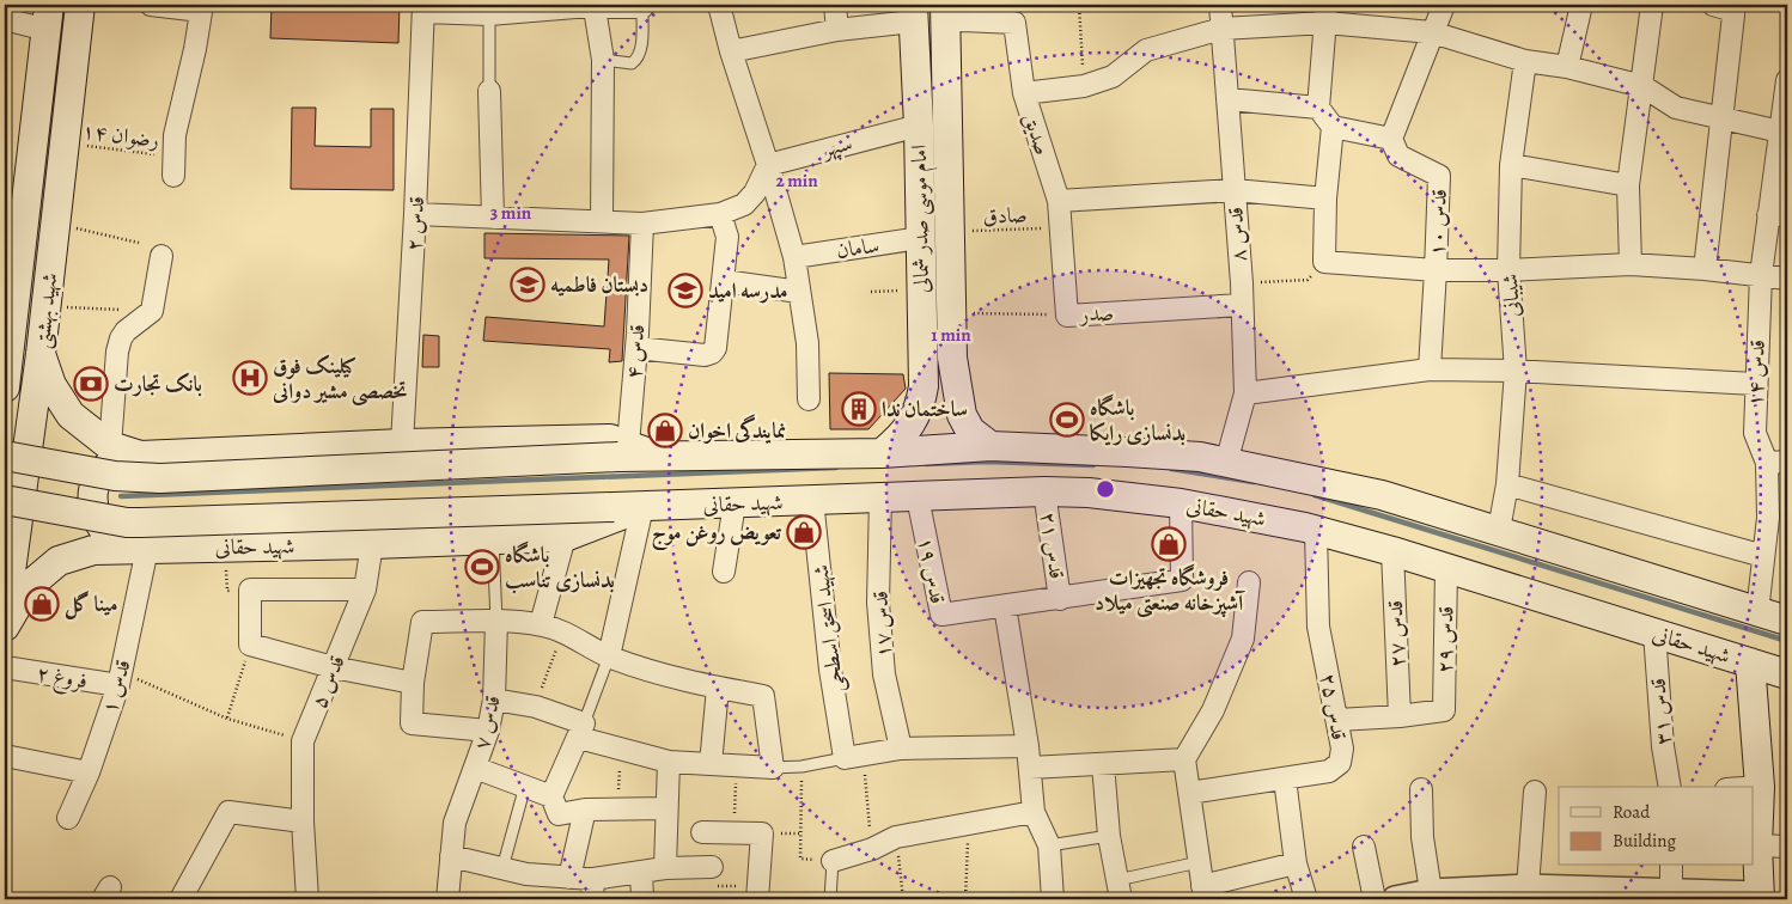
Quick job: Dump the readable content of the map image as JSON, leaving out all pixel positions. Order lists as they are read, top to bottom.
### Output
{
  "streets": {
    "main road": ["امام موسی صدر شمالی", "شهید بهشتی", "شهید حقانی"],
    "street": [
      "صدیق",
      "سپهر",
      "قدس ۱۰",
      "قدس ۲",
      "قدس ۸",
      "سامان",
      "شیبانی",
      "صدر",
      "قدس ۴",
      "قدس ۱۴",
      "قدس ۲۱",
      "قدس ۱۹",
      "قدس ۱۷",
      "شهید اسحق اسطحی",
      "قدس ۲۷",
      "قدس ۲۹",
      "فروغ ۲",
      "قدس ۵",
      "قدس ۱",
      "قدس ۲۵",
      "قدس ۳۱",
      "قدس ۷"
    ],
    "path": ["رضوان ۱۴", "صادق"]
  },
  "crossings": [
    ["صدیق", "صادق"],
    ["صدیق", "امام موسی صدر شمالی"],
    ["صدیق", "صدر"],
    ["رضوان ۱۴", "شهید بهشتی"],
    ["سپهر", "امام موسی صدر شمالی"],
    ["صادق", "امام موسی صدر شمالی"],
    ["امام موسی صدر شمالی", "سامان"],
    ["امام موسی صدر شمالی", "صدر"],
    ["قدس ۸", "صدر"],
    ["شهید حقانی", "قدس ۲۱"],
    ["شهید حقانی", "قدس ۱۹"],
    ["شهید حقانی", "قدس ۱۷"],
    ["شهید حقانی", "شهید اسحق اسطحی"],
    ["شهید حقانی", "قدس ۲۷"],
    ["شهید حقانی", "قدس ۲۹"],
    ["شهید حقانی", "قدس ۵"],
    ["شهید حقانی", "قدس ۱"],
    ["شهید حقانی", "قدس ۲۵"],
    ["شهید حقانی", "قدس ۳۱"],
    ["شهید حقانی", "قدس ۷"],
    ["قدس ۲۷", "قدس ۲۹"],
    ["فروغ ۲", "قدس ۱"]
  ],
  "places": {
    "school or university": ["دبستان فاطمیه", "مدرسه امید"],
    "hospital": ["کیلینک فوق تخصصی مشیر دوانی"],
    "bank": ["بانک تجارت"],
    "building": ["ساختمان ندا"],
    "sports": ["باشگاه بدنسازی رایکا", "باشگاه بدنسازی تناسب"],
    "shop": [
      "نمایندگی اخوان",
      "تعویض روغن موج",
      "فروشگاه تجهیزات آشپزخانه صنعتی میلاد",
      "مینا گل"
    ]
  },
  "legend": ["Road", "Building"],
  "rings": ["2 min", "3 min", "1 min"]
}
